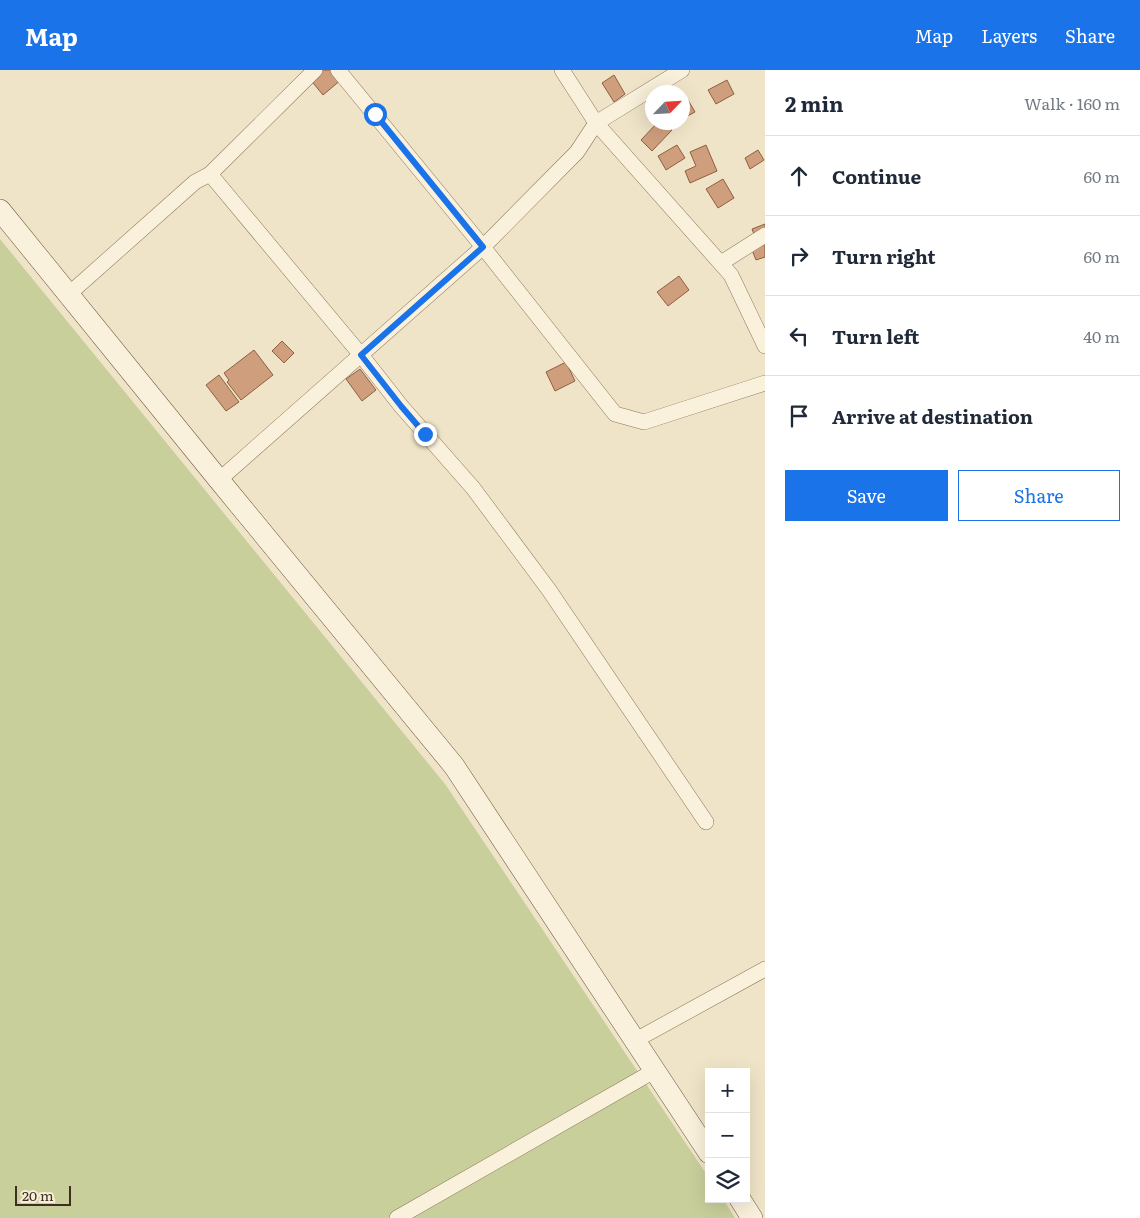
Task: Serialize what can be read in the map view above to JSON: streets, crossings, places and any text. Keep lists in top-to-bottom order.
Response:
{
  "scale_bar": "20 m",
  "north": "top right",
  "page": {
    "header": "Map",
    "nav": ["Map", "Layers", "Share"],
    "heading": ["2 min", "Walk · 160 m"],
    "list": [
      ["Continue", "60 m"],
      ["Turn right", "60 m"],
      ["Turn left", "40 m"],
      "Arrive at destination"
    ],
    "buttons": ["Save", "Share"],
    "map_buttons": ["+", "−"],
    "scale": "20 m"
  }
}
